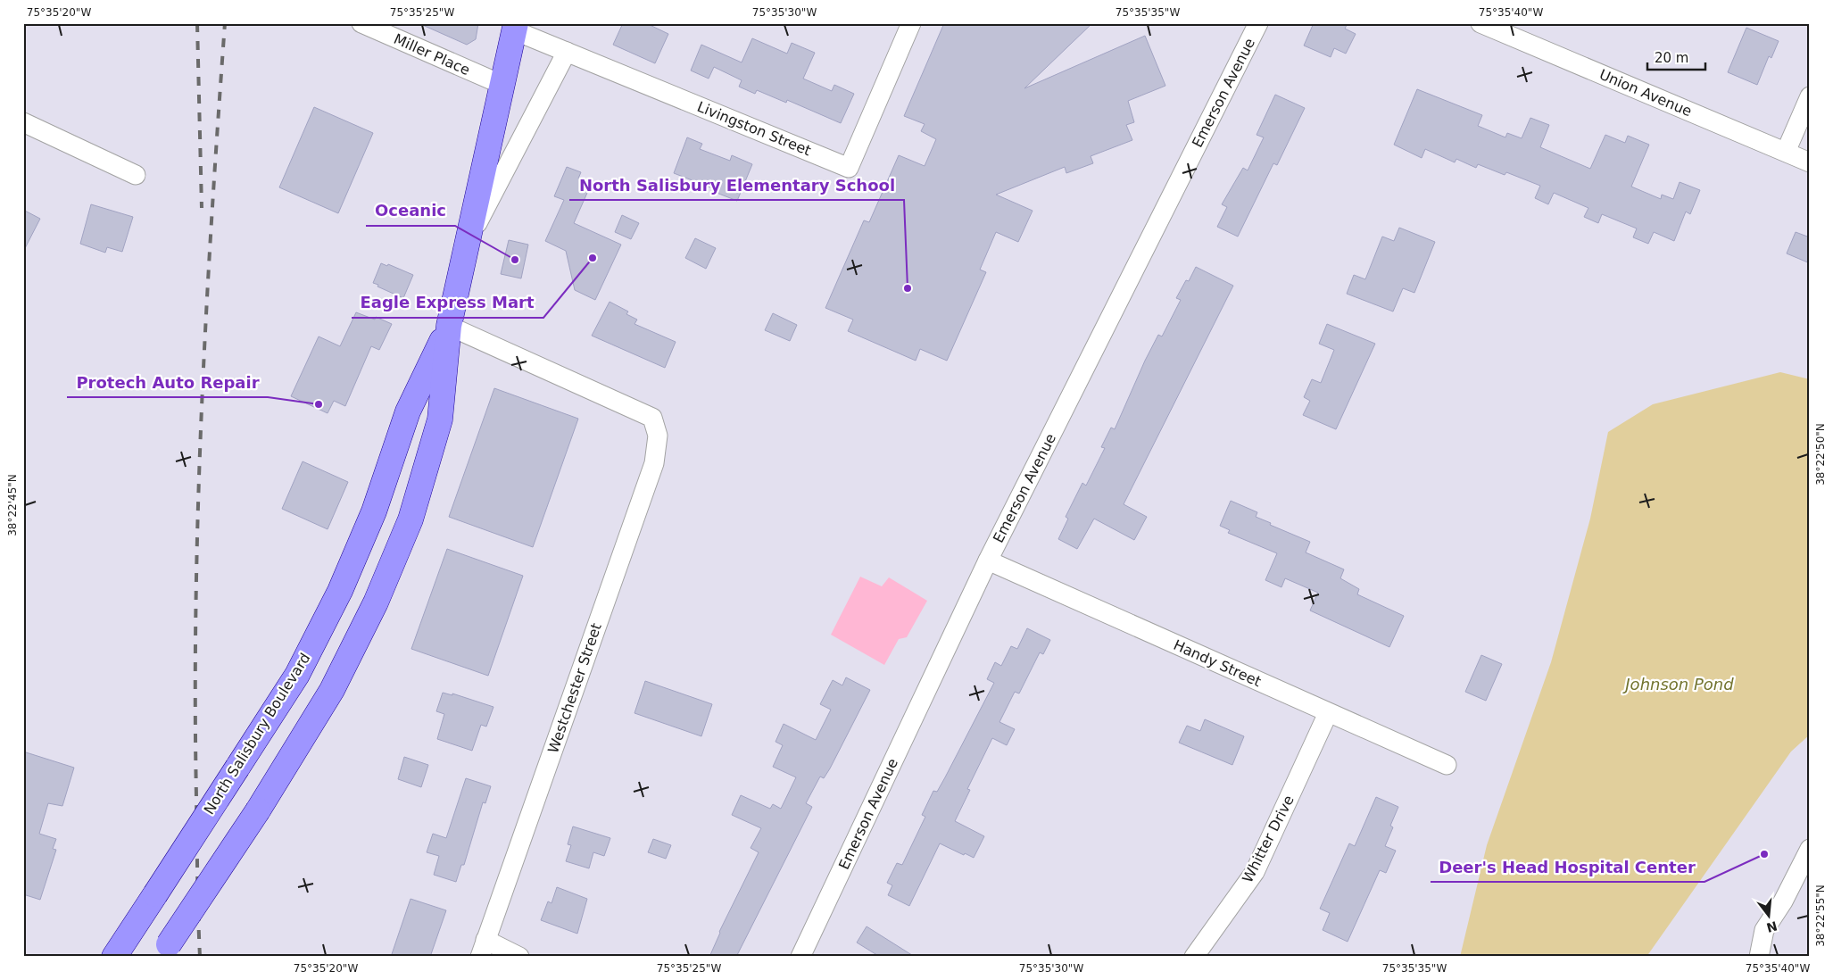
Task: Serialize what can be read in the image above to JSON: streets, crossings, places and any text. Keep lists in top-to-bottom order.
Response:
{
  "streets": {
    "main road": ["North Salisbury Boulevard"],
    "street": [
      "Miller Place",
      "Emerson Avenue",
      "Union Avenue",
      "Livingston Street",
      "Handy Street",
      "Westchester Street",
      "Whitter Drive"
    ]
  },
  "crossings": [
    ["Miller Place", "North Salisbury Boulevard"],
    ["Emerson Avenue", "Handy Street"],
    ["Livingston Street", "North Salisbury Boulevard"],
    ["Handy Street", "Whitter Drive"],
    ["Westchester Street", "North Salisbury Boulevard"]
  ],
  "water": ["Johnson Pond"],
  "places": [
    "Eagle Express Mart",
    "Oceanic",
    "North Salisbury Elementary School",
    "Protech Auto Repair",
    "Deer's Head Hospital Center"
  ],
  "scale_bar": "20 m",
  "north": "bottom",
  "coordinates": [
    "75°35'20\"W",
    "75°35'25\"W",
    "75°35'30\"W",
    "75°35'35\"W",
    "75°35'40\"W",
    "38°22'50\"N",
    "38°22'45\"N",
    "38°22'55\"N"
  ]
}
